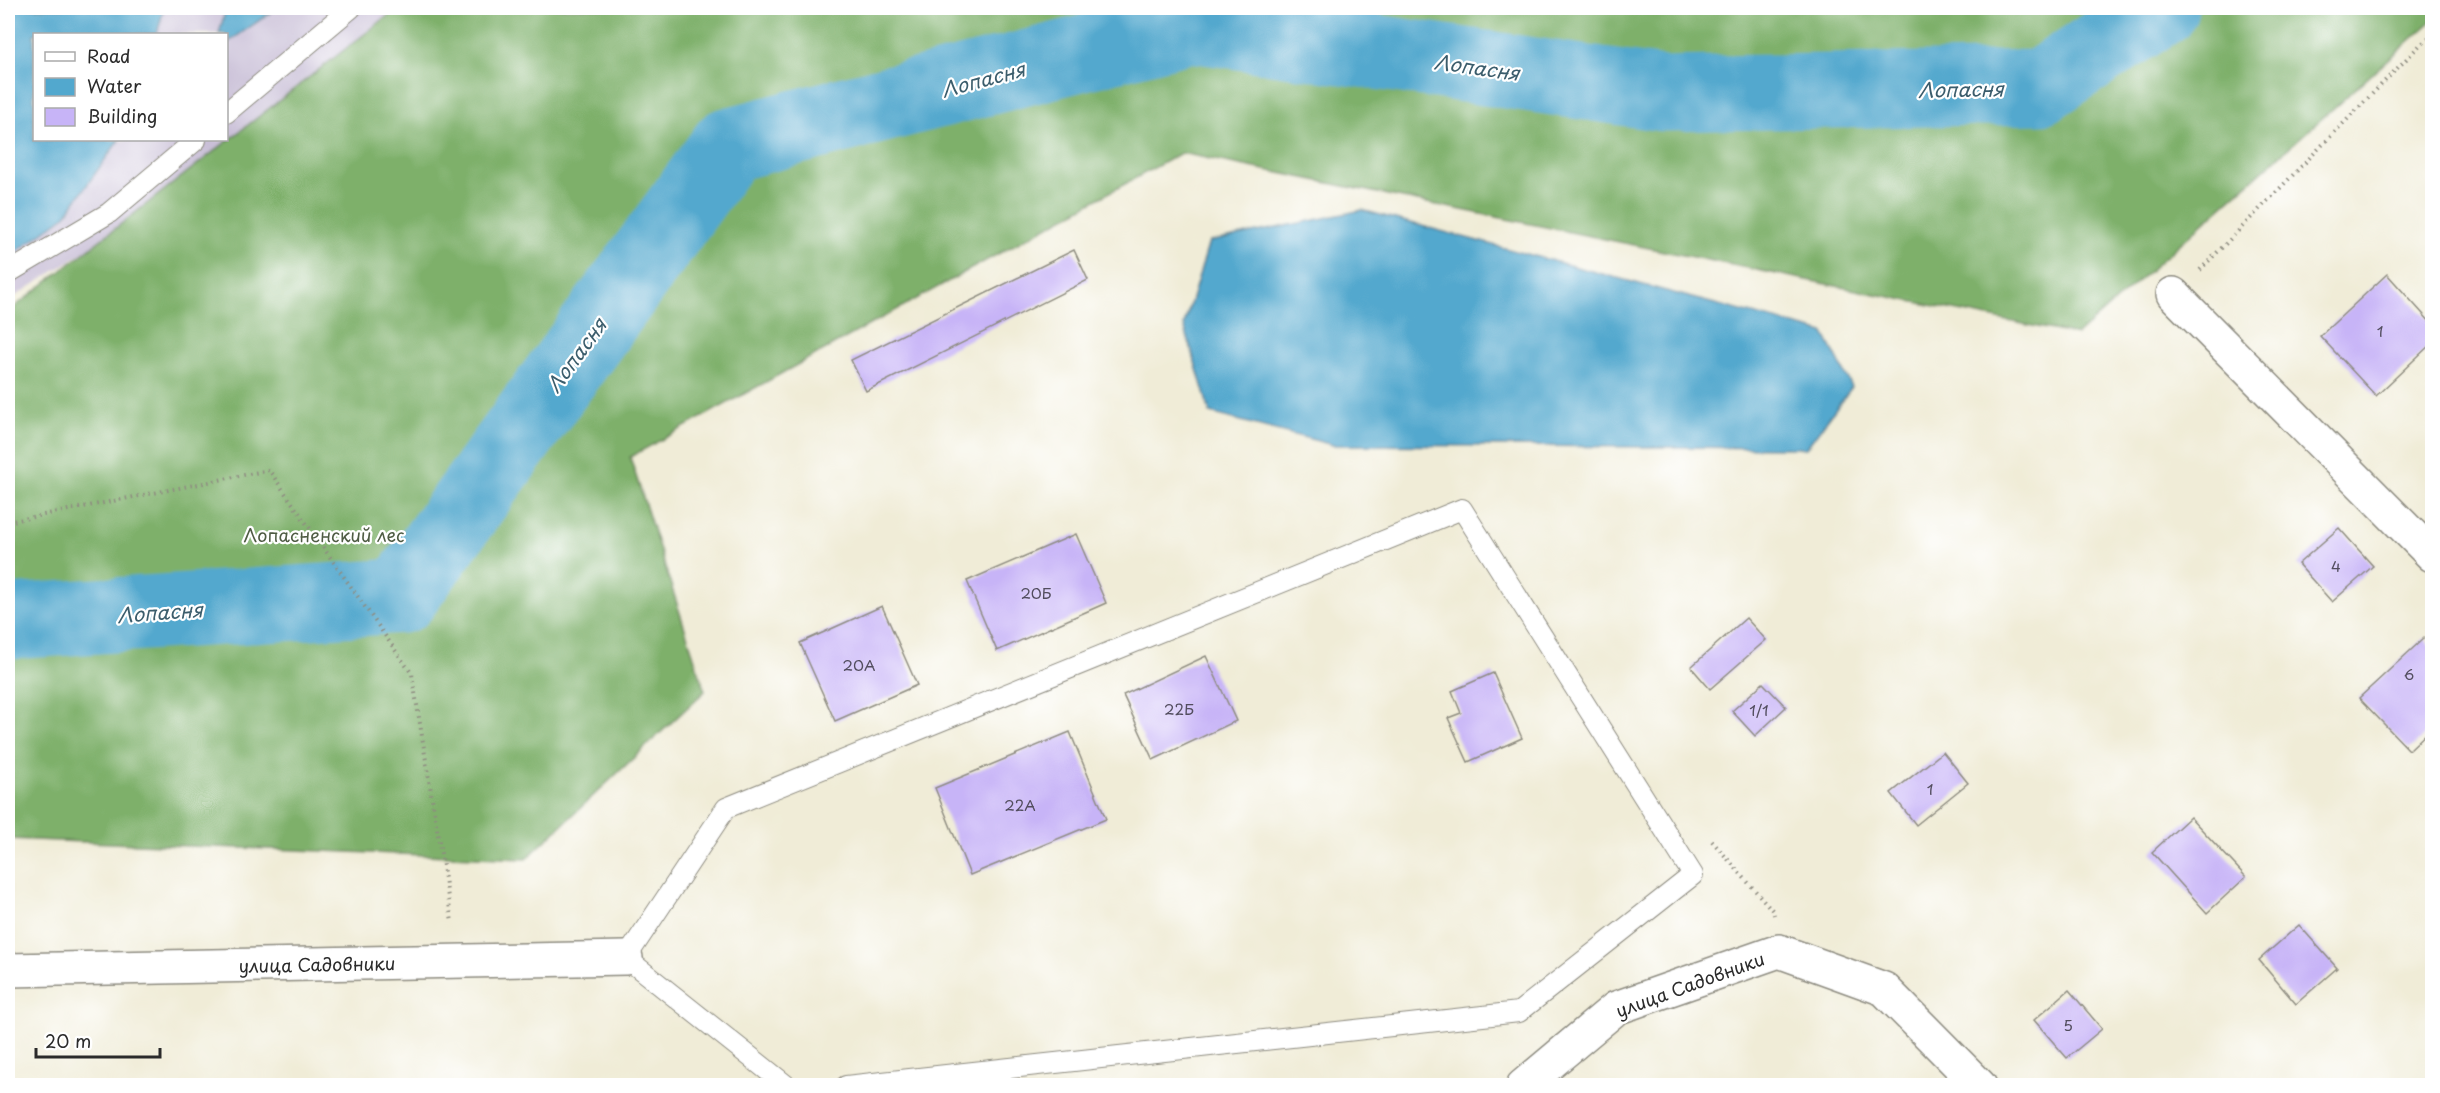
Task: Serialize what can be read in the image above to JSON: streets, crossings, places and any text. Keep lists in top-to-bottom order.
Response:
{
  "streets": {
    "street": ["улица Садовники"]
  },
  "water": ["Лопасня"],
  "parks": ["Лопасненский лес"],
  "house_numbers": [
    "1",
    "4",
    "20Б",
    "20А",
    "6",
    "22Б",
    "1/1",
    "1",
    "22А",
    "5"
  ],
  "legend": ["Road", "Water", "Building"],
  "scale_bar": "20 m"
}
